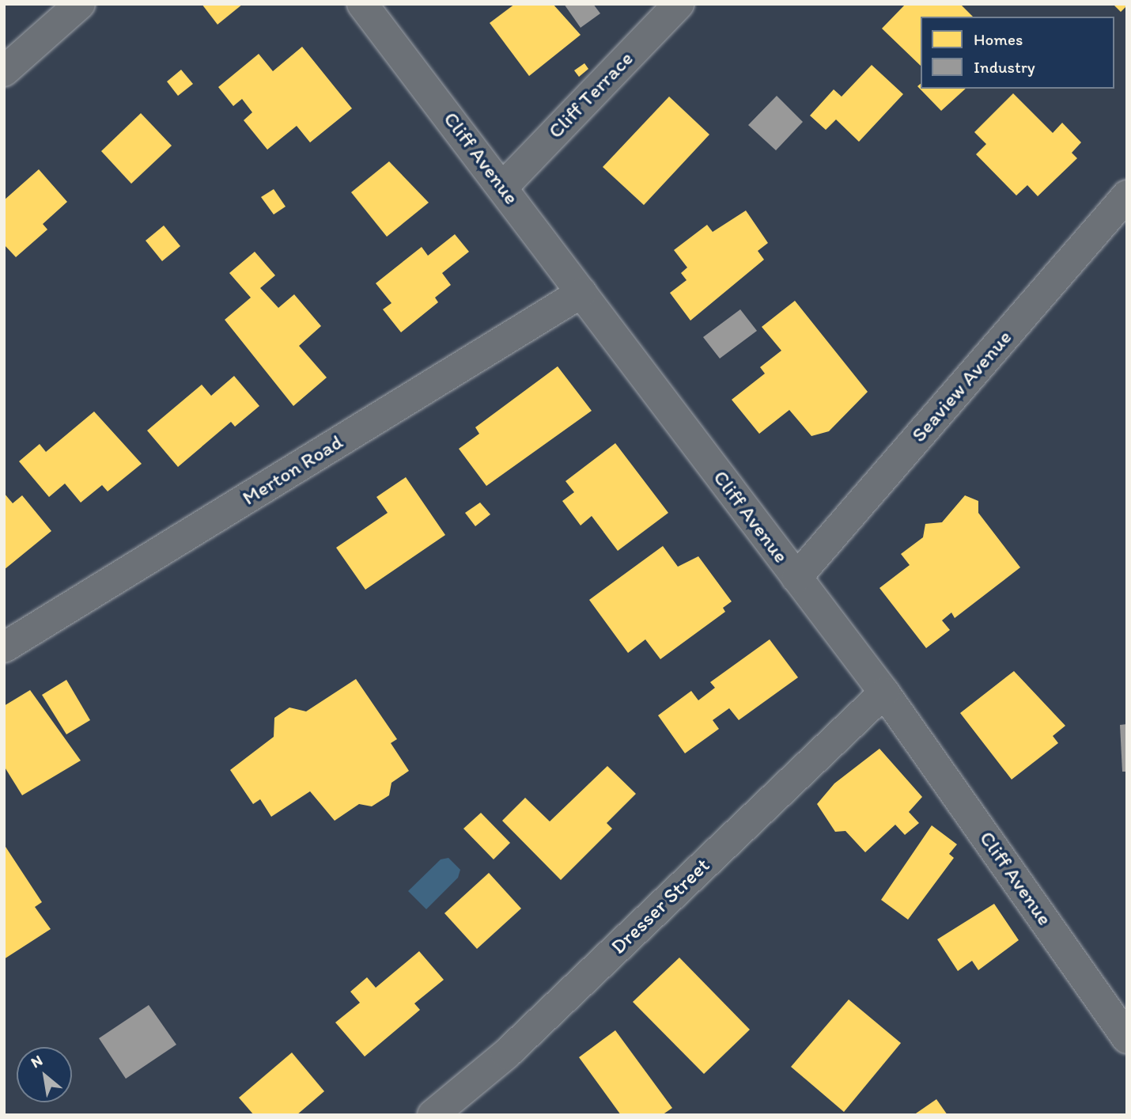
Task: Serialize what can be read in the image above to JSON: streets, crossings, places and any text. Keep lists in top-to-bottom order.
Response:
{
  "streets": {
    "street": [
      "Cliff Terrace",
      "Cliff Avenue",
      "Seaview Avenue",
      "Merton Road",
      "Dresser Street"
    ]
  },
  "crossings": [
    ["Cliff Terrace", "Cliff Avenue"],
    ["Cliff Avenue", "Seaview Avenue"],
    ["Cliff Avenue", "Merton Road"],
    ["Cliff Avenue", "Dresser Street"]
  ],
  "legend": ["Homes", "Industry"],
  "north": "top left"
}
